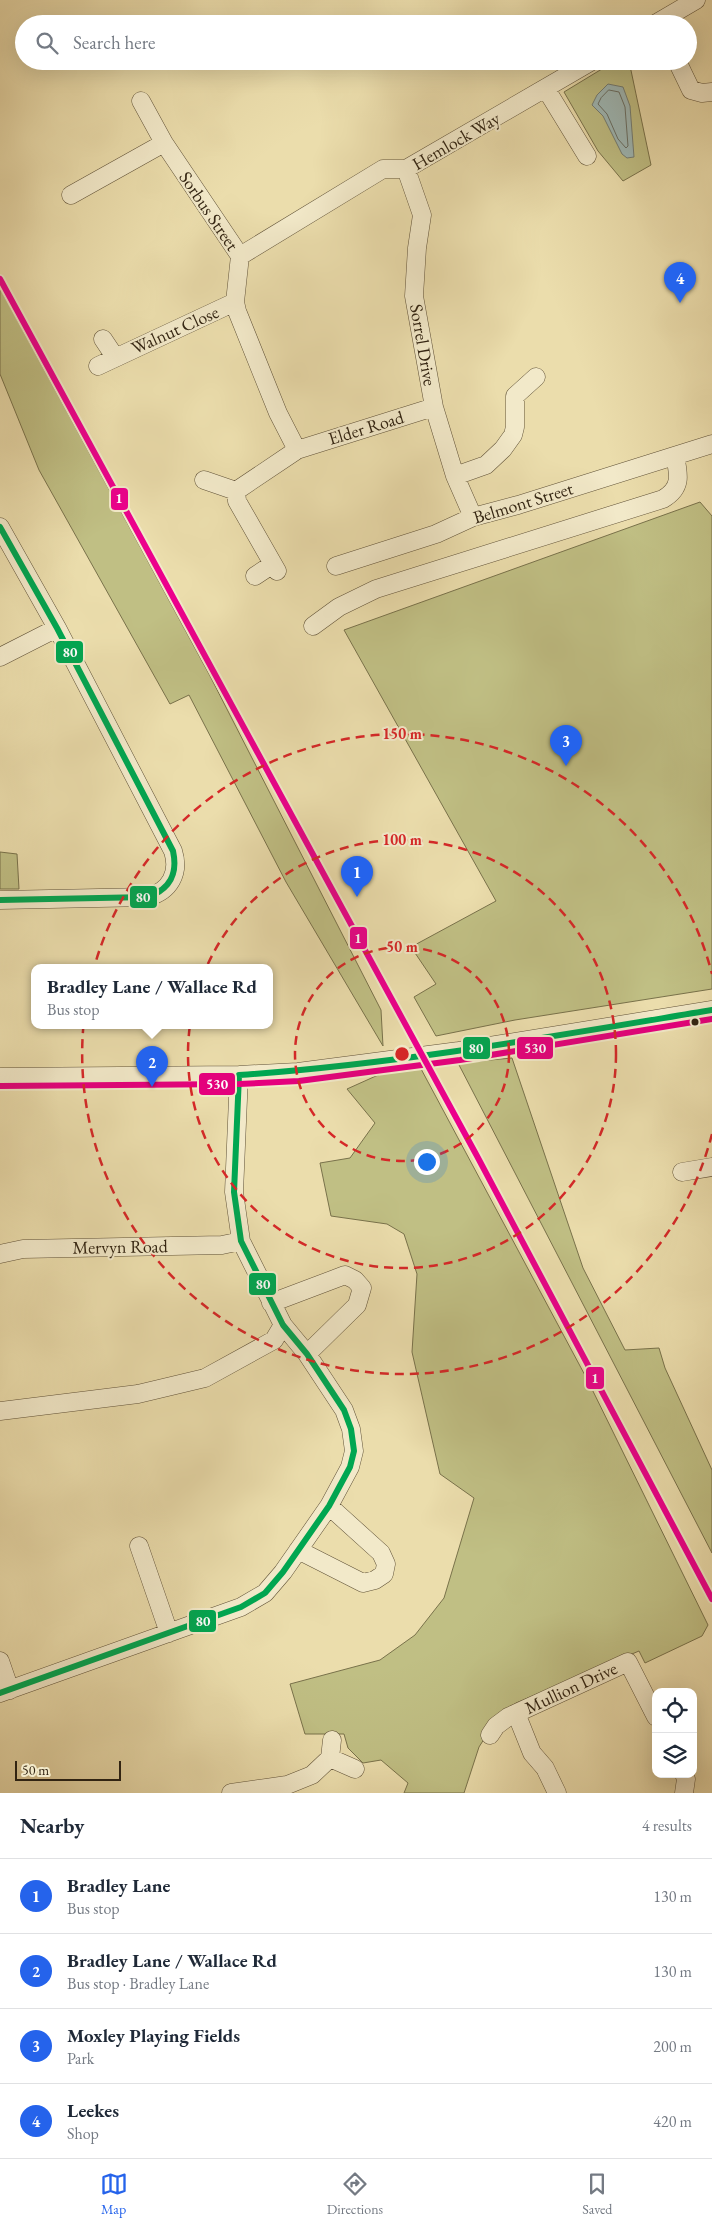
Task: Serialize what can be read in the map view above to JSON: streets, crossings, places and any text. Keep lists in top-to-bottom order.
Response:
{
  "streets": {
    "street": [
      "Hemlock Way",
      "Sorbus Street",
      "Walnut Close",
      "Sorrel Drive",
      "Elder Road",
      "Belmont Street",
      "Mervyn Road",
      "Mullion Drive"
    ]
  },
  "crossings": [
    ["Hemlock Way", "Sorbus Street"],
    ["Hemlock Way", "Sorrel Drive"],
    ["Sorbus Street", "Walnut Close"],
    ["Sorbus Street", "Elder Road"],
    ["Sorrel Drive", "Elder Road"],
    ["Sorrel Drive", "Belmont Street"]
  ],
  "lines": ["transit line 1", "transit line 80", "transit line 530"],
  "scale_bar": "50 m",
  "page": {
    "search": "Search here",
    "pins": [
      "4",
      "3",
      "1",
      "2"
    ],
    "popup": ["Bradley Lane / Wallace Rd", "Bus stop"],
    "scale": "50 m",
    "heading": ["Nearby", "4 results"],
    "list": [
      {
        "mark": "1",
        "name": "Bradley Lane",
        "note": "Bus stop",
        "value": "130 m"
      },
      {
        "mark": "2",
        "name": "Bradley Lane / Wallace Rd",
        "note": "Bus stop · Bradley Lane",
        "value": "130 m"
      },
      {
        "mark": "3",
        "name": "Moxley Playing Fields",
        "note": "Park",
        "value": "200 m"
      },
      {
        "mark": "4",
        "name": "Leekes",
        "note": "Shop",
        "value": "420 m"
      }
    ],
    "nav": ["Map", "Directions", "Saved"]
  },
  "rings": ["150 m", "100 m", "50 m"]
}
